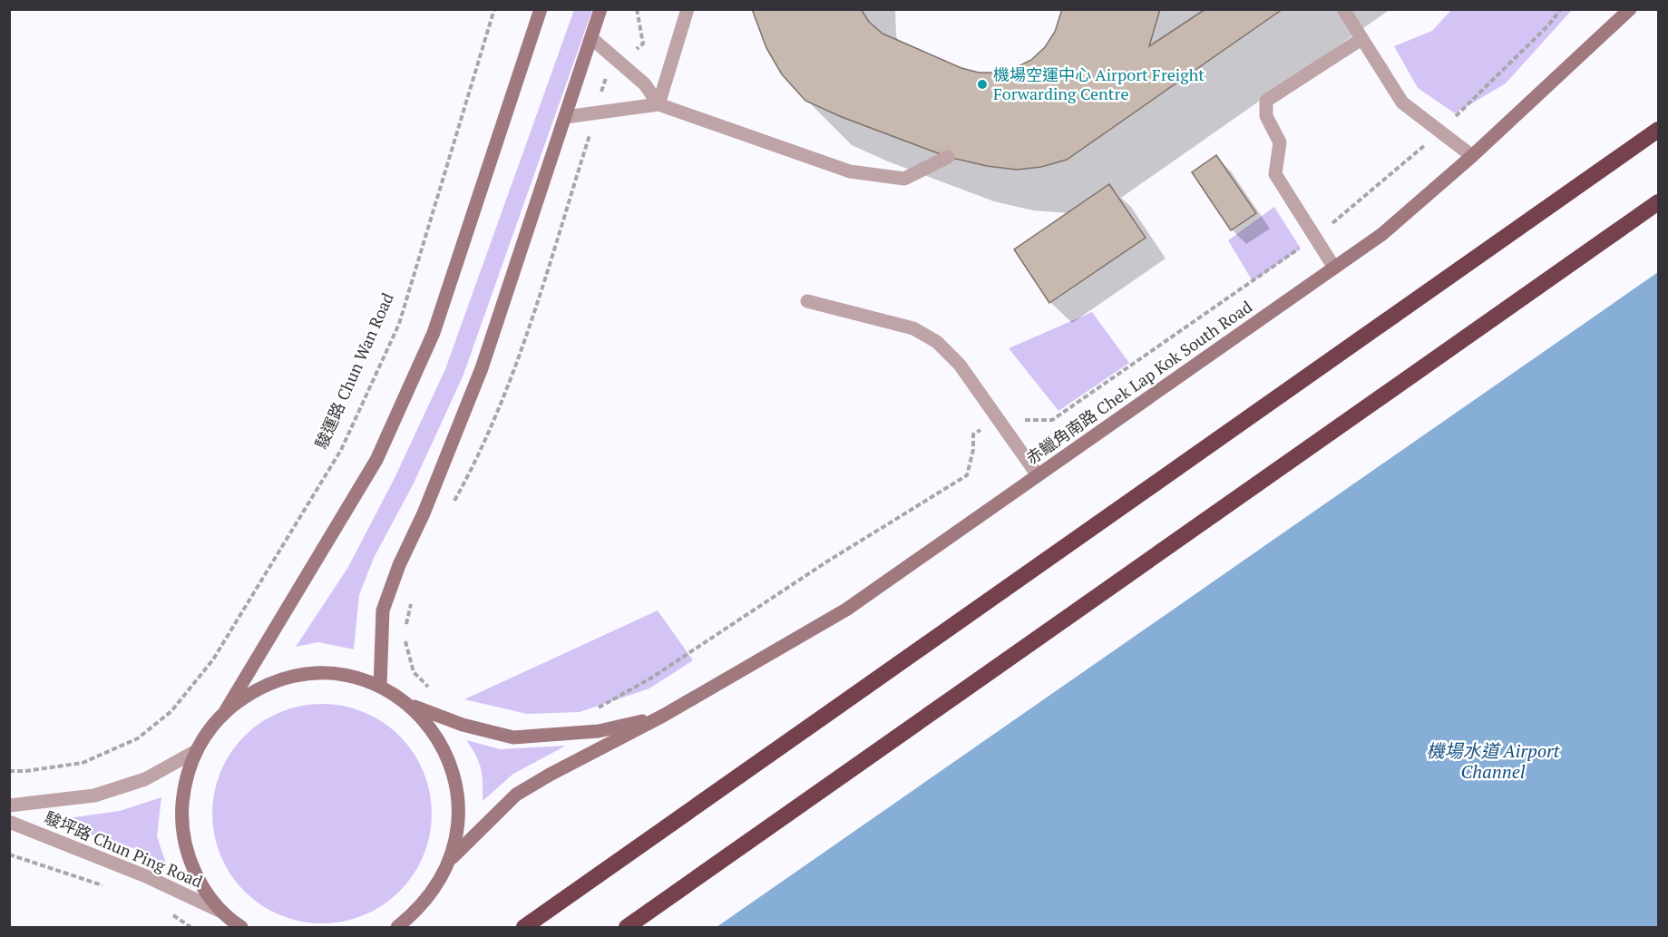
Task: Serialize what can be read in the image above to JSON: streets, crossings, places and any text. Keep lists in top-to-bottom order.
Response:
{
  "streets": {
    "street": ["赤鱲角南路 Chek Lap Kok South Road", "駿坪路 Chun Ping Road"],
    "path": ["駿運路 Chun Wan Road"]
  },
  "water": ["機場水道 Airport Channel"],
  "places": ["機場空運中心 Airport Freight Forwarding Centre"]
}
